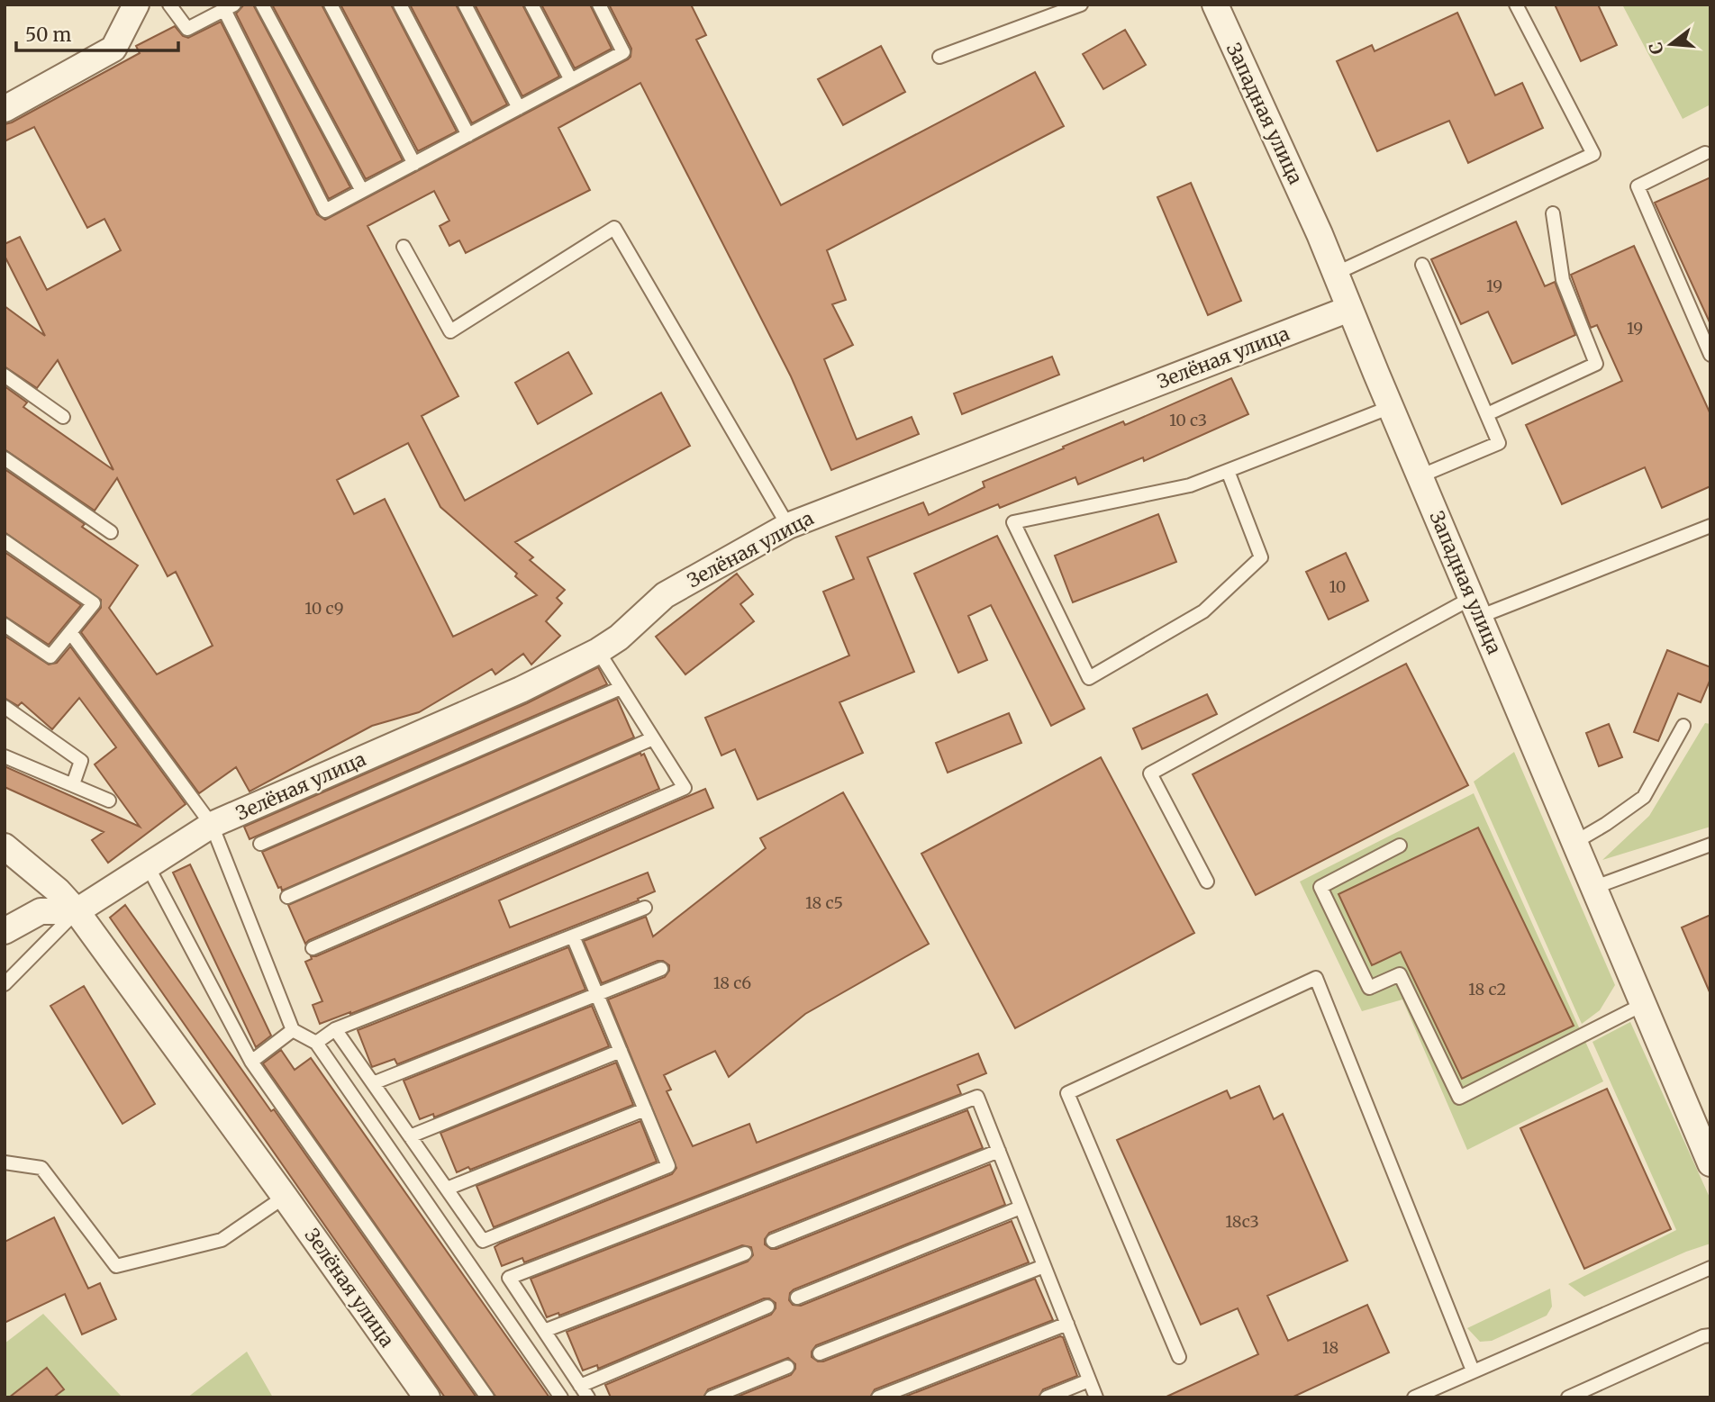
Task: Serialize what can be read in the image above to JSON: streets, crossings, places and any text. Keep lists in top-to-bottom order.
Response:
{
  "streets": {
    "street": ["Западная улица", "Зелёная улица"]
  },
  "crossings": [
    ["Западная улица", "Зелёная улица"]
  ],
  "house_numbers": [
    "19",
    "19",
    "10 с3",
    "10",
    "10 с9",
    "18 с5",
    "18 с6",
    "18 с2",
    "18с3",
    "18"
  ],
  "scale_bar": "50 m",
  "north": "left"
}
